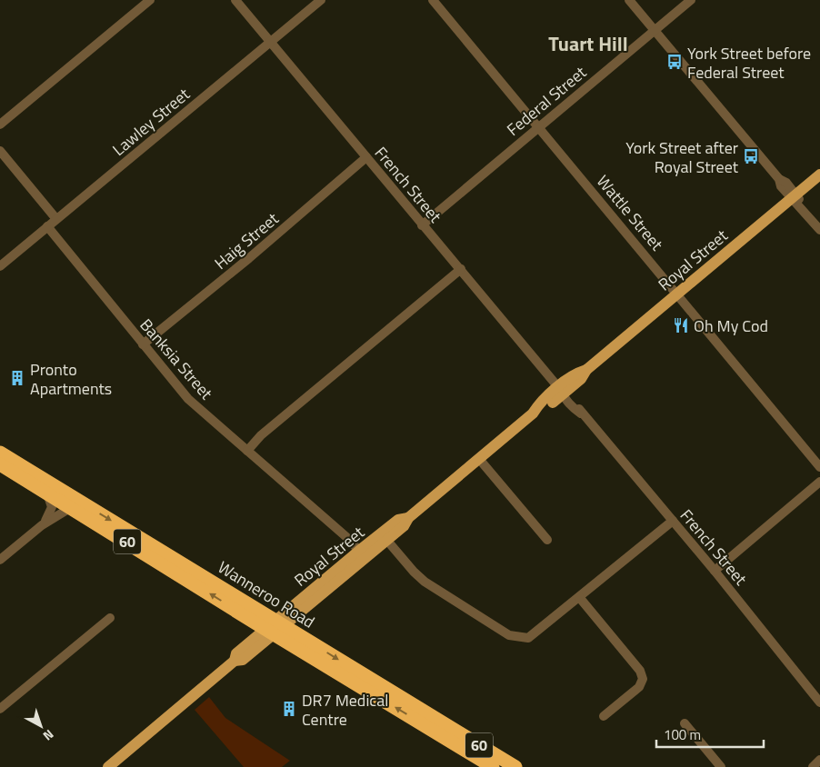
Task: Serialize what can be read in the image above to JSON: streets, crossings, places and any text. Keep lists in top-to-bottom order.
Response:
{
  "streets": {
    "highway": ["60", "Wanneroo Road"],
    "main road": ["Royal Street"],
    "street": [
      "Federal Street",
      "Lawley Street",
      "French Street",
      "Wattle Street",
      "Haig Street",
      "Banksia Street"
    ]
  },
  "crossings": [
    ["Federal Street", "French Street"],
    ["Federal Street", "Wattle Street"],
    ["Lawley Street", "French Street"],
    ["Lawley Street", "Banksia Street"],
    ["French Street", "Haig Street"],
    ["French Street", "Royal Street"],
    ["Wattle Street", "Royal Street"],
    ["Haig Street", "Banksia Street"],
    ["Royal Street", "Banksia Street"],
    ["Royal Street", "Wanneroo Road"]
  ],
  "districts": ["Tuart Hill"],
  "places": {
    "bus stop": ["York Street before Federal Street", "York Street after Royal Street"],
    "restaurant": ["Oh My Cod"],
    "building": ["Pronto Apartments", "DR7 Medical Centre"]
  },
  "scale_bar": "100 m",
  "north": "bottom right"
}
